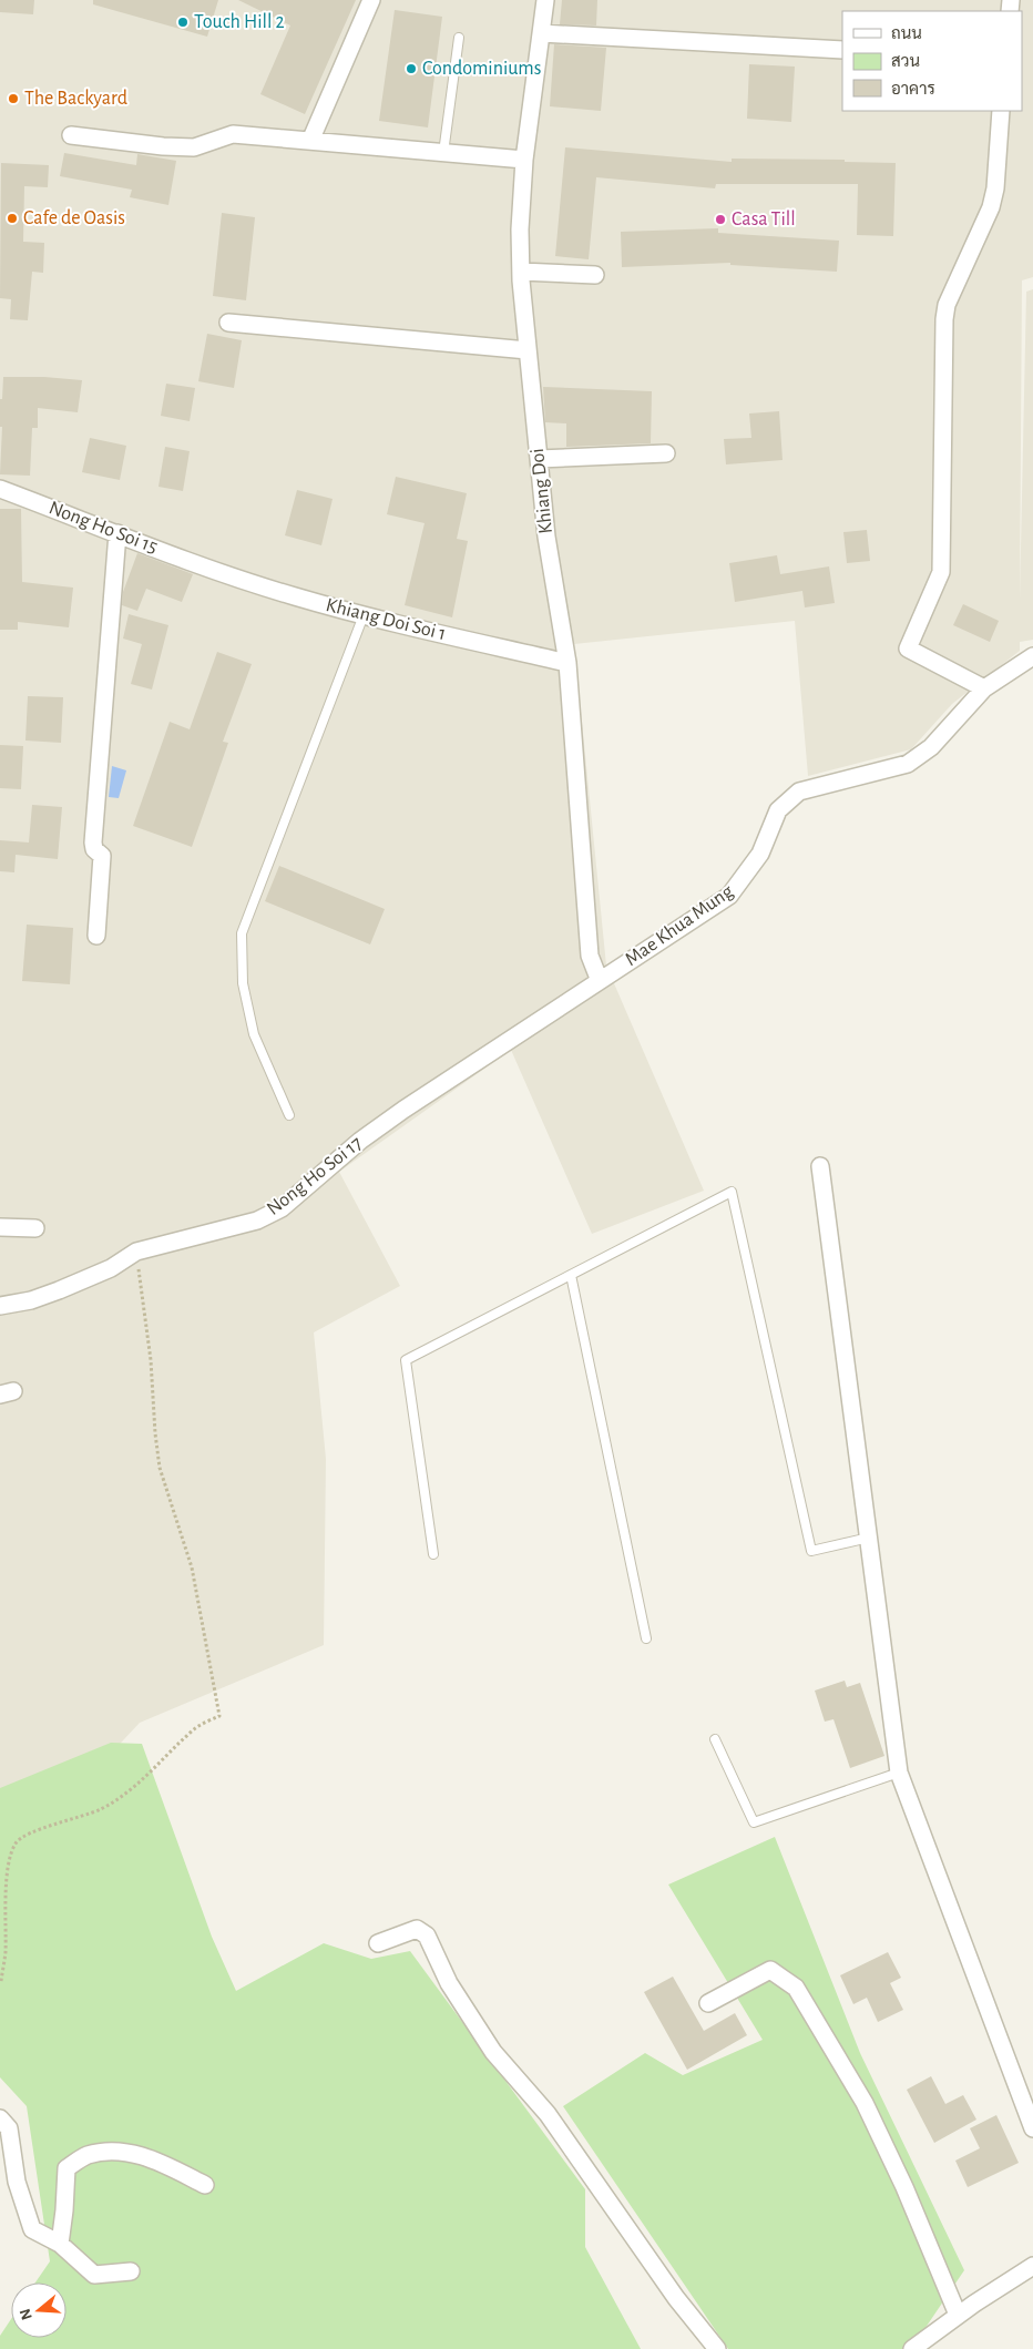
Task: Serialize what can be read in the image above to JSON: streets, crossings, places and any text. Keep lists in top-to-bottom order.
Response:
{
  "streets": {
    "street": [
      "Khiang Doi",
      "Nong Ho Soi 15",
      "Khiang Doi Soi 1",
      "Mae Khua Mung",
      "Nong Ho Soi 17"
    ]
  },
  "crossings": [
    ["Khiang Doi", "Khiang Doi Soi 1"],
    ["Khiang Doi", "Mae Khua Mung"],
    ["Khiang Doi", "Nong Ho Soi 17"],
    ["Nong Ho Soi 15", "Khiang Doi Soi 1"],
    ["Mae Khua Mung", "Nong Ho Soi 17"]
  ],
  "places": [
    "Touch Hill 2",
    "Condominiums",
    "The Backyard",
    "Cafe de Oasis",
    "Casa Till"
  ],
  "legend": ["ถนน", "สวน", "อาคาร"],
  "north": "left"
}
